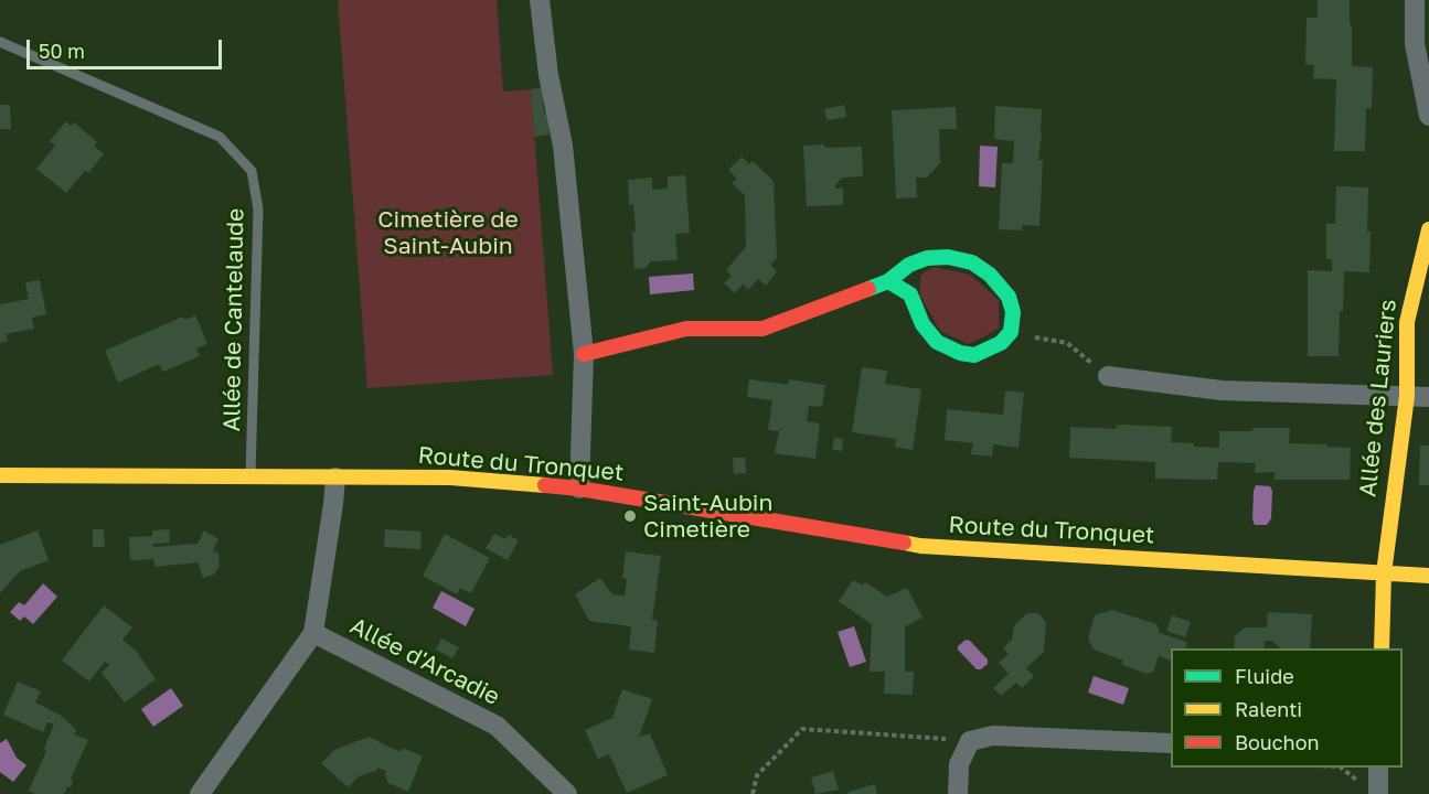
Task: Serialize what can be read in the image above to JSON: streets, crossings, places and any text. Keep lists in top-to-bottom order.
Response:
{
  "streets": {
    "street": ["Allée des Lauriers", "Route du Tronquet", "Allée d'Arcadie"],
    "lane": ["Allée de Cantelaude"]
  },
  "crossings": [
    ["Allée de Cantelaude", "Route du Tronquet"],
    ["Allée des Lauriers", "Route du Tronquet"]
  ],
  "parks": ["Cimetière de Saint-Aubin"],
  "places": ["Saint-Aubin Cimetière"],
  "legend": ["Fluide", "Ralenti", "Bouchon"],
  "scale_bar": "50 m"
}
